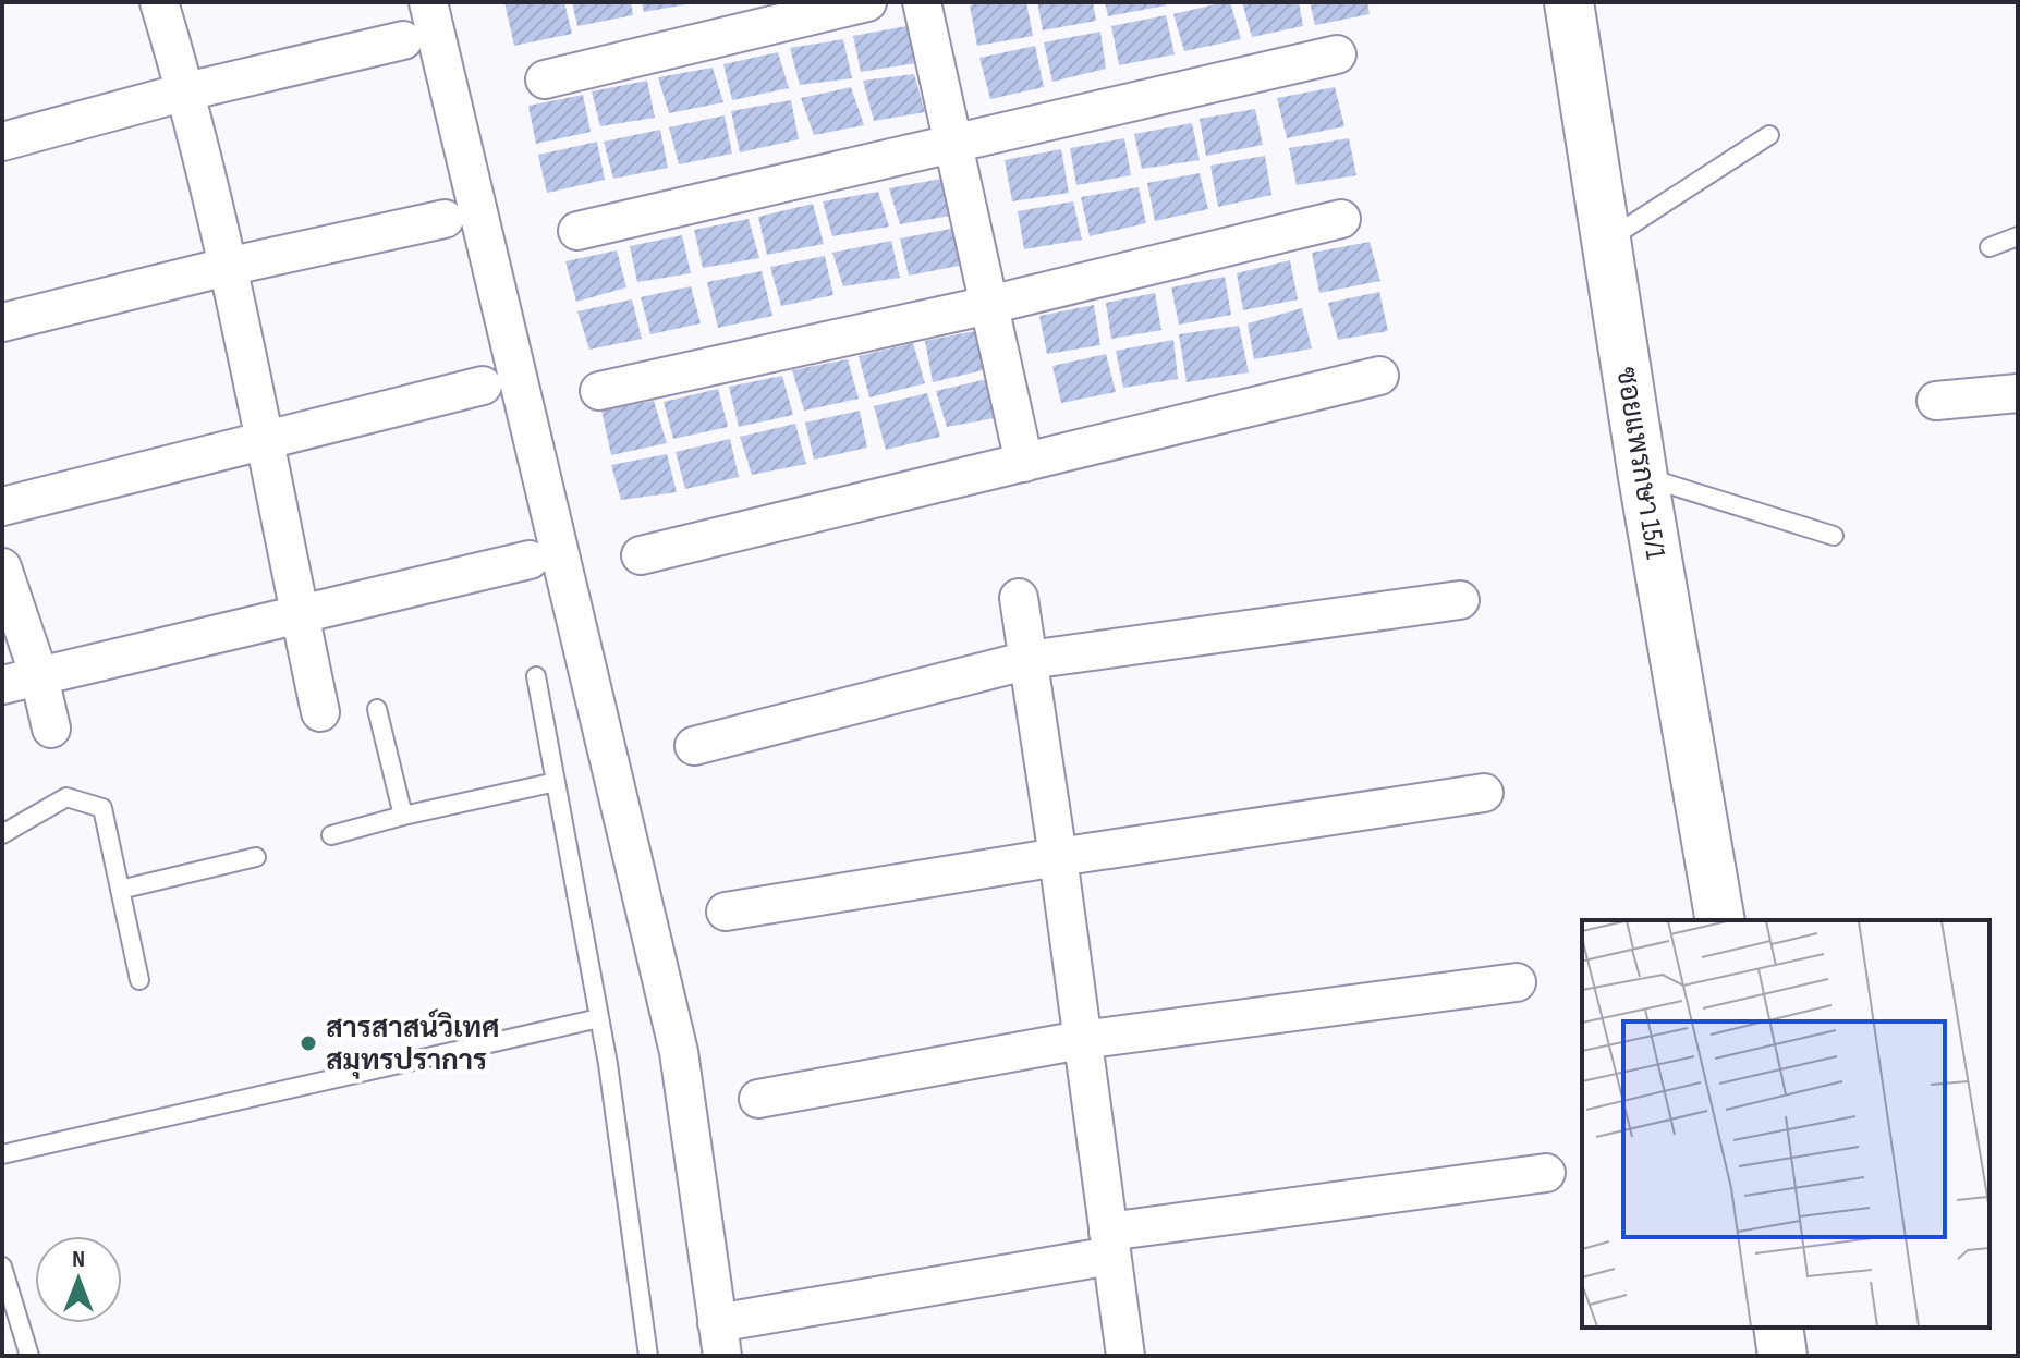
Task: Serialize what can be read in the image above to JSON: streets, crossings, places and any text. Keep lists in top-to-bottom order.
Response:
{
  "streets": {
    "street": ["ซอยแพรกษา 15/1"]
  },
  "places": ["สารสาสน์วิเทศ สมุทรปราการ"],
  "north": "top"
}
